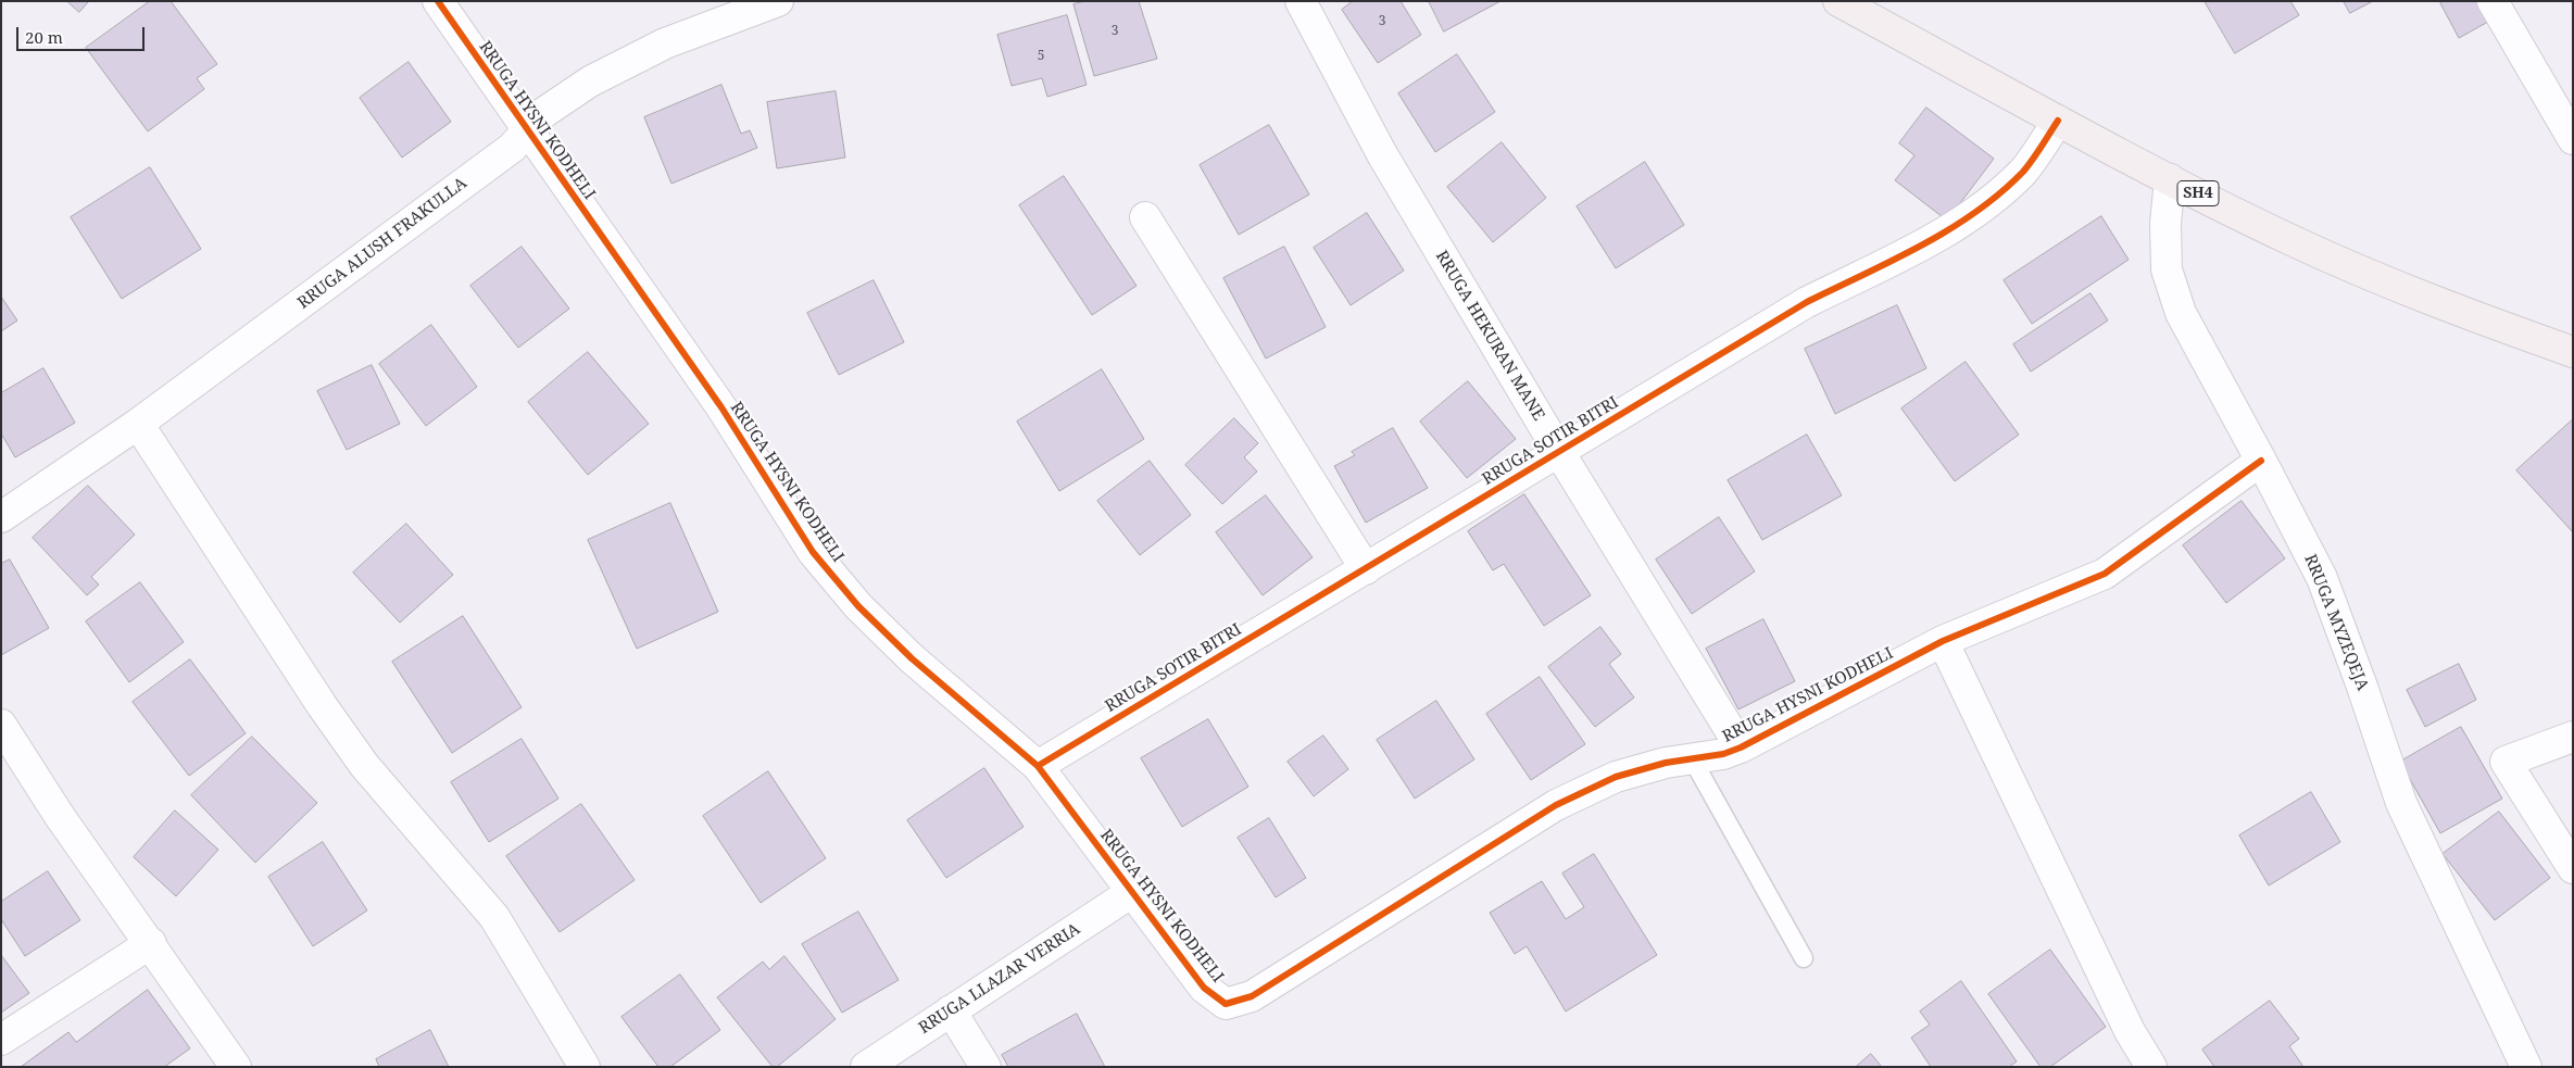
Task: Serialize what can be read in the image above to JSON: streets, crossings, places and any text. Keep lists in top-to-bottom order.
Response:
{
  "streets": {
    "main road": ["SH4"],
    "street": [
      "RRUGA HYSNI KODHELI",
      "RRUGA ALUSH FRAKULLA",
      "RRUGA HEKURAN MANE",
      "RRUGA SOTIR BITRI",
      "RRUGA MYZEQEJA",
      "RRUGA LLAZAR VERRIA"
    ]
  },
  "crossings": [
    ["RRUGA HYSNI KODHELI", "RRUGA ALUSH FRAKULLA"],
    ["RRUGA HYSNI KODHELI", "RRUGA HEKURAN MANE"],
    ["RRUGA HYSNI KODHELI", "RRUGA SOTIR BITRI"],
    ["RRUGA HYSNI KODHELI", "RRUGA MYZEQEJA"],
    ["RRUGA HYSNI KODHELI", "RRUGA LLAZAR VERRIA"],
    ["SH4", "RRUGA SOTIR BITRI"],
    ["SH4", "RRUGA MYZEQEJA"],
    ["RRUGA HEKURAN MANE", "RRUGA SOTIR BITRI"]
  ],
  "house_numbers": ["3", "3", "5"],
  "scale_bar": "20 m"
}
